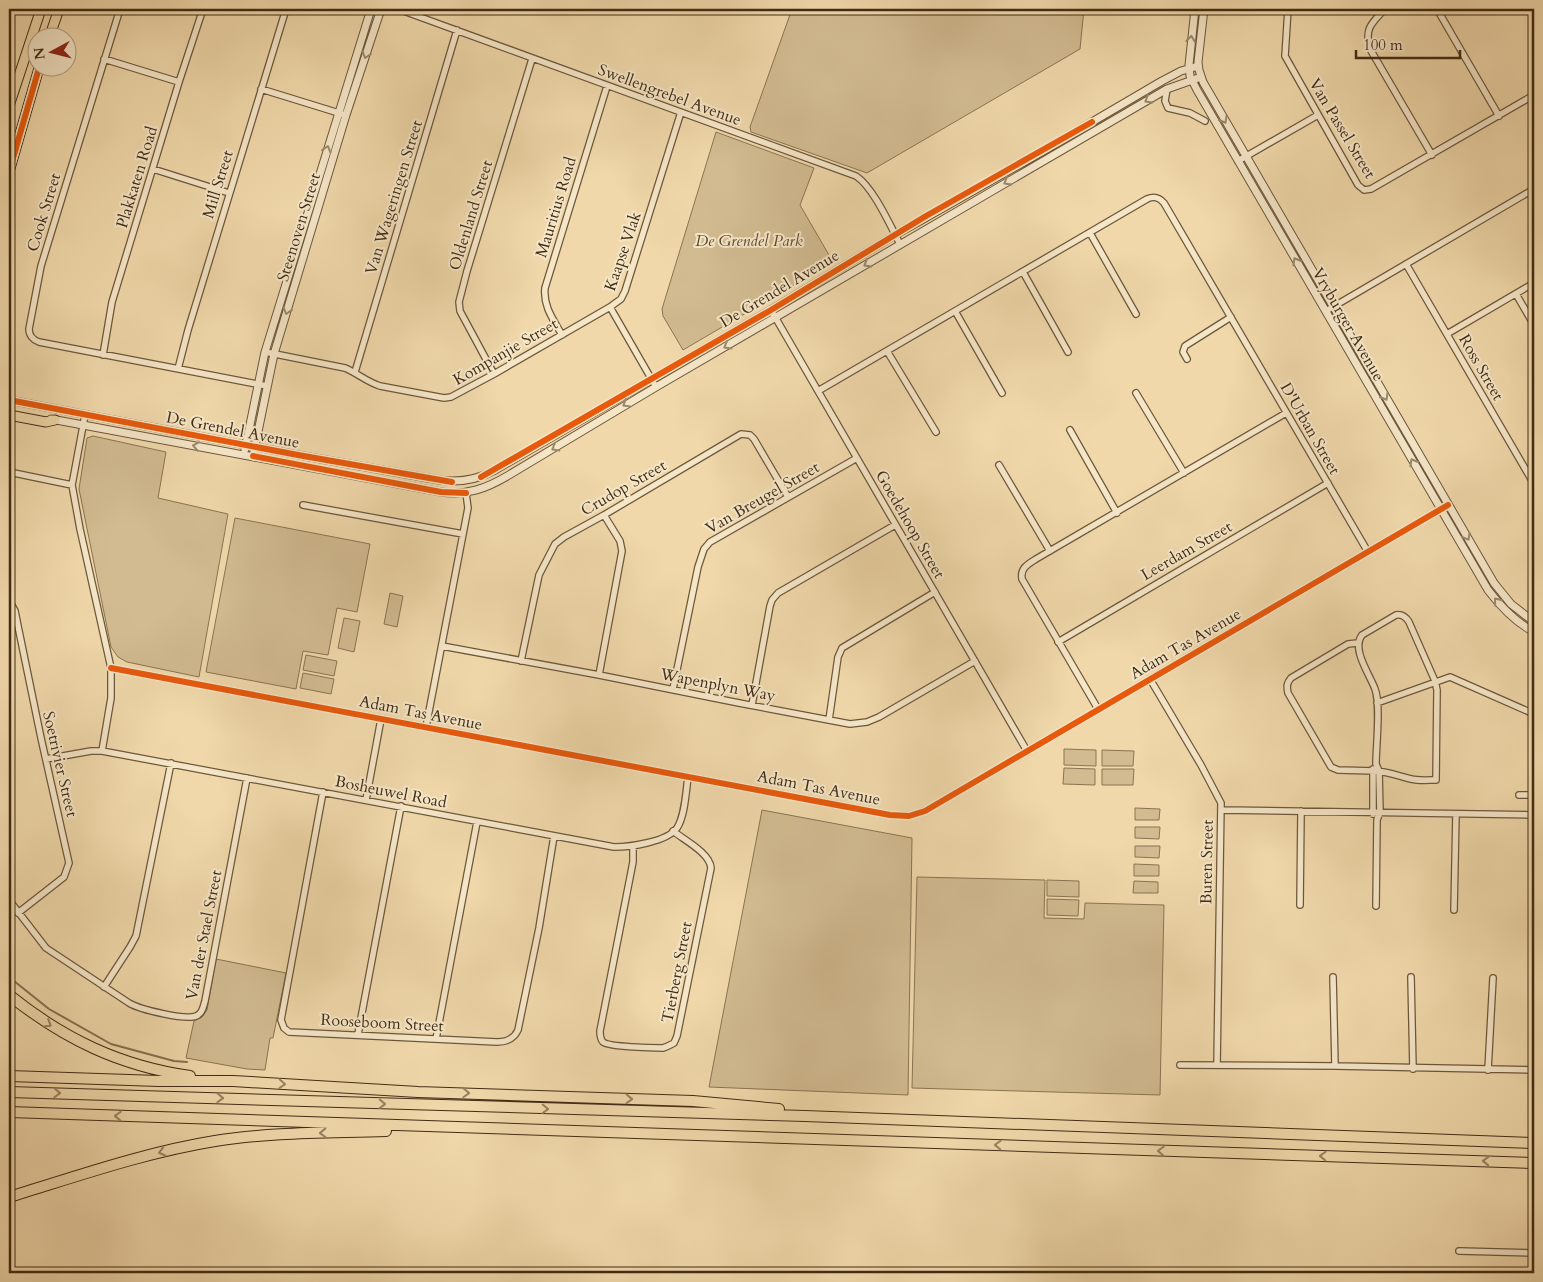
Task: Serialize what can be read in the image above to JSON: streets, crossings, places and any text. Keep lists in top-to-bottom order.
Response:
{
  "streets": {
    "street": [
      "Swellengrebel Avenue",
      "Van Passel Street",
      "Plakkaten Road",
      "Mill Street",
      "Van Wageringen Street",
      "Mauritius Road",
      "Cook Street",
      "Oldenland Street",
      "Steenoven Street",
      "Kaapse Vlak",
      "De Grendel Avenue",
      "Vryburger Avenue",
      "Kompanjie Street",
      "Ross Street",
      "D'Urban Street",
      "Crudop Street",
      "Van Breugel Street",
      "Goedehoop Street",
      "Leerdam Street",
      "Adam Tas Avenue",
      "Wapenplyn Way",
      "Soetrivier Street",
      "Bosheuwel Road",
      "Buren Street",
      "Van der Stael Street",
      "Tierberg Street",
      "Rooseboom Street"
    ]
  },
  "crossings": [
    ["Swellengrebel Avenue", "Van Wageringen Street"],
    ["Swellengrebel Avenue", "Mauritius Road"],
    ["Swellengrebel Avenue", "Oldenland Street"],
    ["Swellengrebel Avenue", "Kaapse Vlak"],
    ["Swellengrebel Avenue", "De Grendel Avenue"],
    ["Plakkaten Road", "Cook Street"],
    ["Mill Street", "Cook Street"],
    ["Van Wageringen Street", "Kompanjie Street"],
    ["Mauritius Road", "Kompanjie Street"],
    ["Cook Street", "Steenoven Street"],
    ["Oldenland Street", "Kompanjie Street"],
    ["Steenoven Street", "De Grendel Avenue"],
    ["Steenoven Street", "Kompanjie Street"],
    ["Kaapse Vlak", "De Grendel Avenue"],
    ["Kaapse Vlak", "Kompanjie Street"],
    ["De Grendel Avenue", "Vryburger Avenue"],
    ["De Grendel Avenue", "Goedehoop Street"],
    ["Vryburger Avenue", "Adam Tas Avenue"],
    ["D'Urban Street", "Goedehoop Street"],
    ["D'Urban Street", "Leerdam Street"],
    ["D'Urban Street", "Adam Tas Avenue"],
    ["Crudop Street", "Van Breugel Street"],
    ["Crudop Street", "Wapenplyn Way"],
    ["Van Breugel Street", "Goedehoop Street"],
    ["Van Breugel Street", "Wapenplyn Way"],
    ["Goedehoop Street", "Adam Tas Avenue"],
    ["Goedehoop Street", "Wapenplyn Way"],
    ["Adam Tas Avenue", "Buren Street"],
    ["Soetrivier Street", "Bosheuwel Road"],
    ["Soetrivier Street", "Van der Stael Street"],
    ["Bosheuwel Road", "Van der Stael Street"],
    ["Bosheuwel Road", "Tierberg Street"],
    ["Bosheuwel Road", "Rooseboom Street"]
  ],
  "parks": ["De Grendel Park"],
  "scale_bar": "100 m",
  "north": "left"
}
